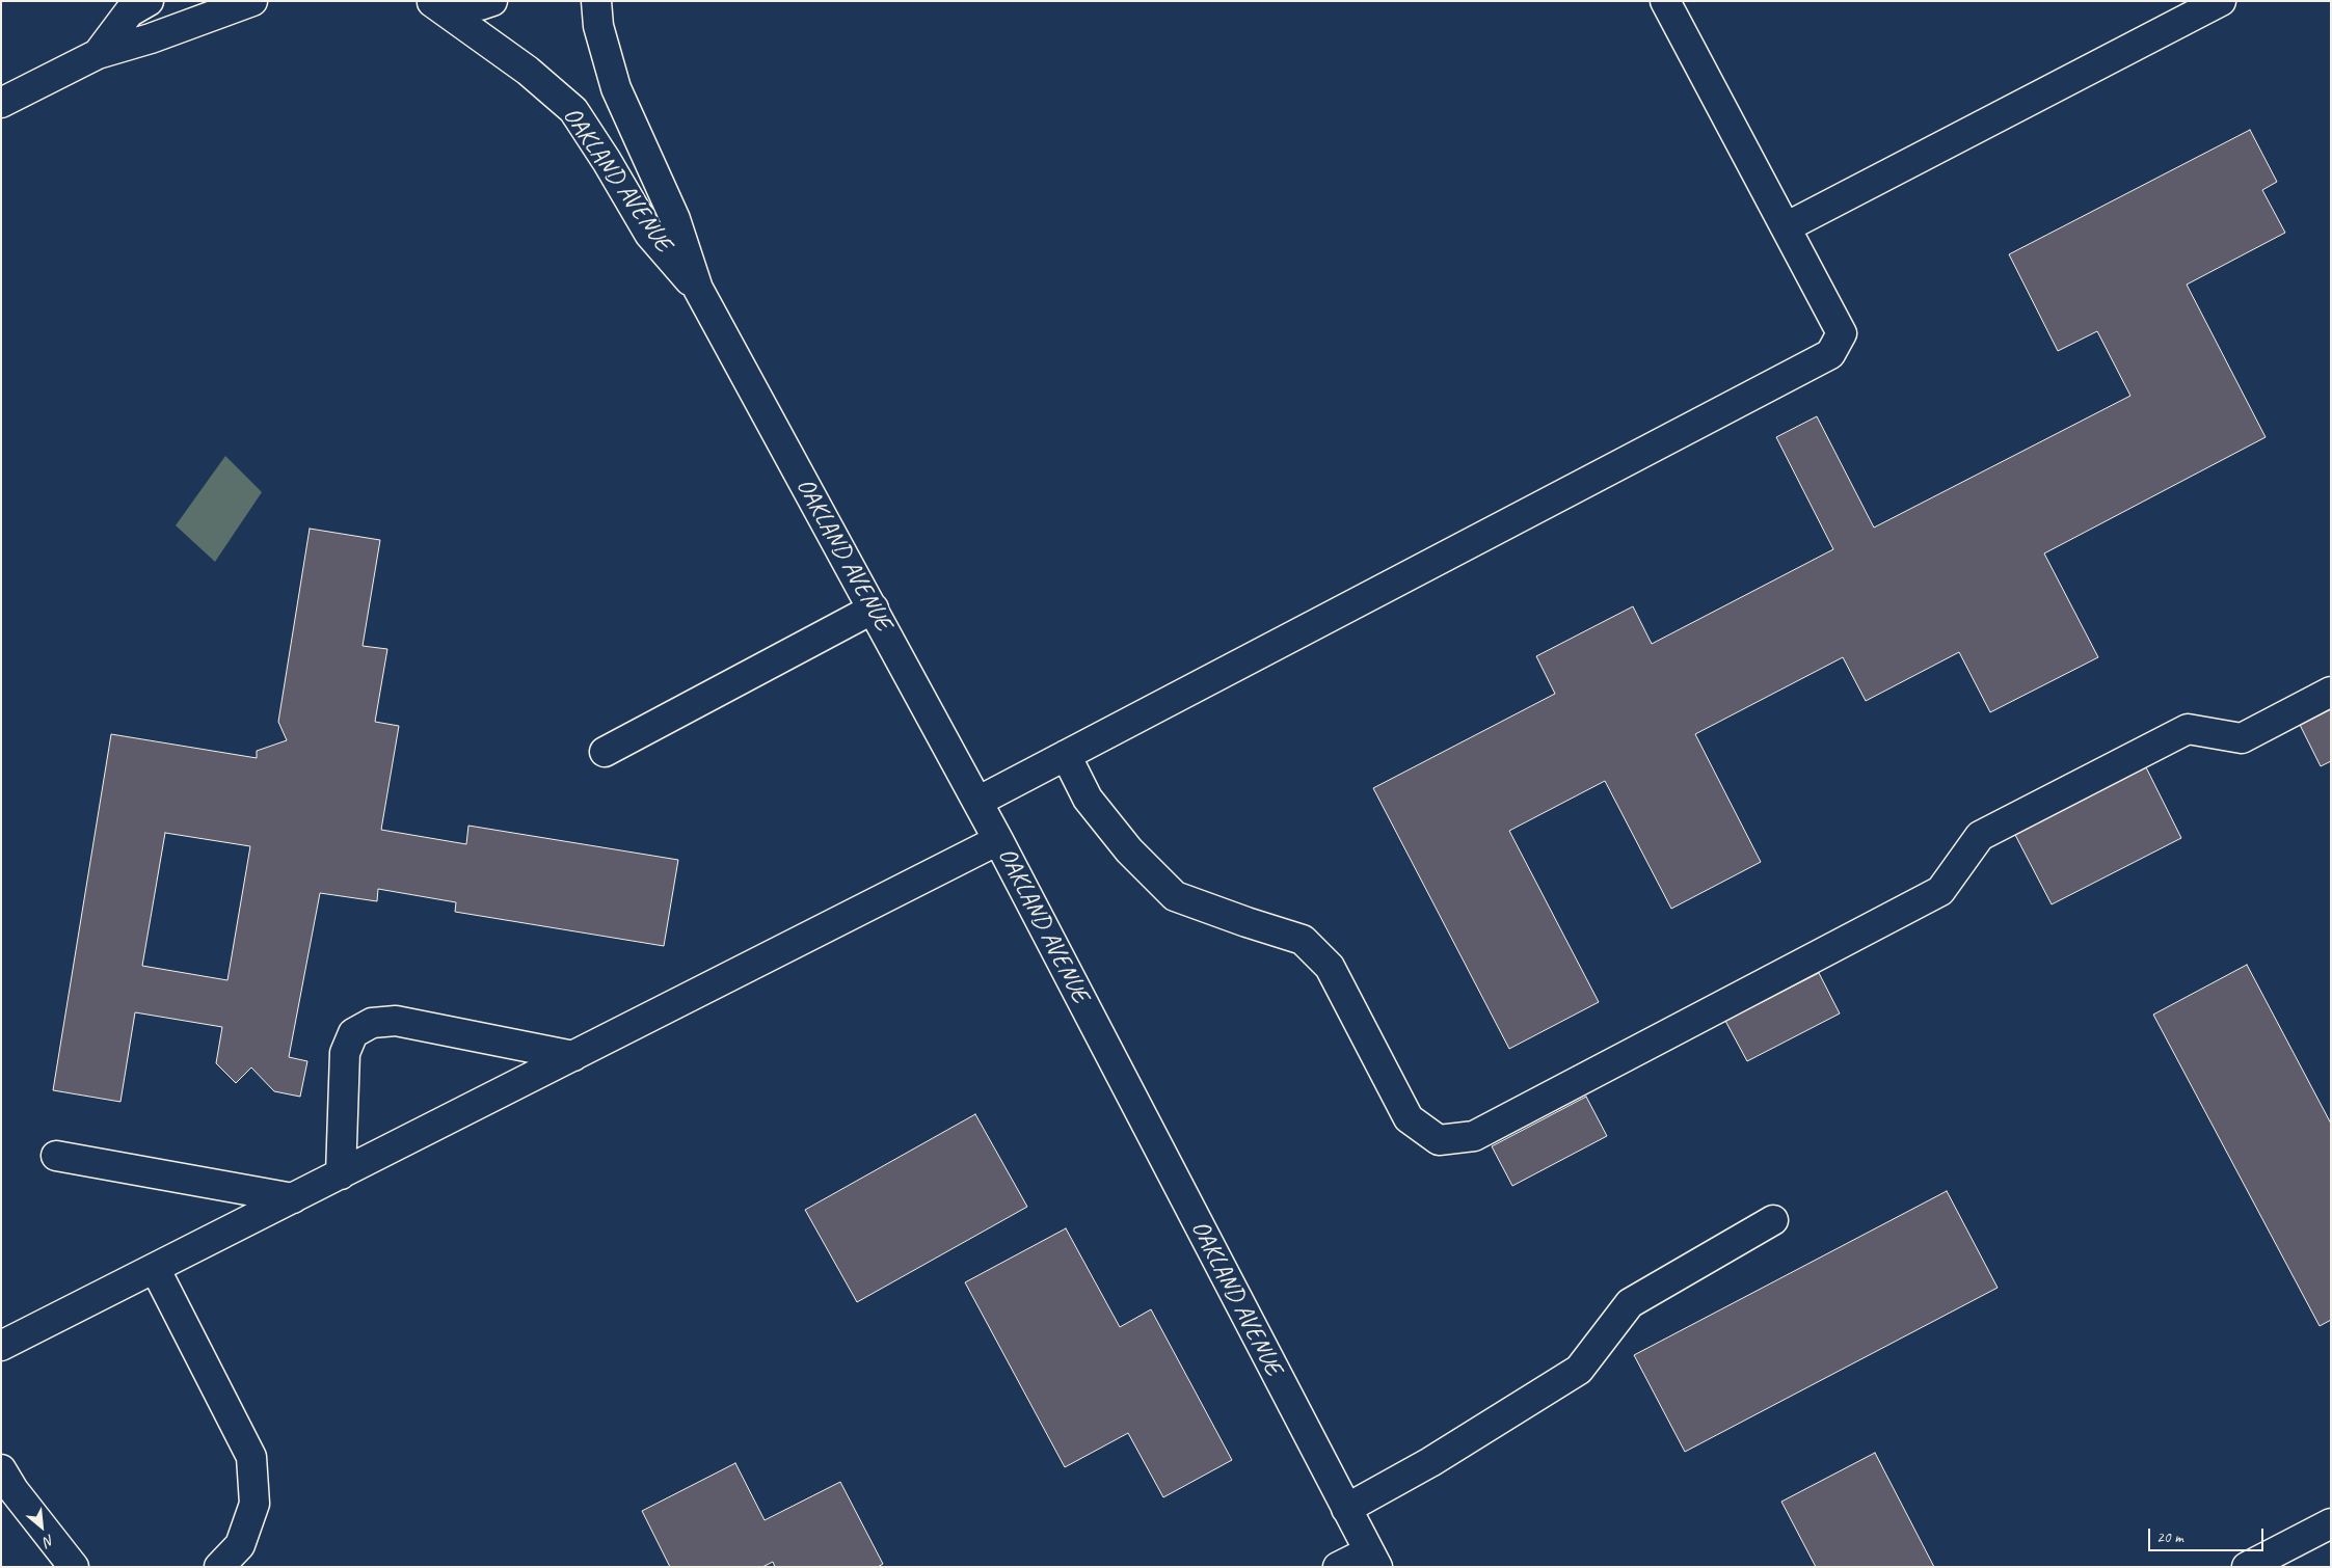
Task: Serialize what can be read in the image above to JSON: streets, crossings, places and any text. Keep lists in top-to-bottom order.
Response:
{
  "streets": {
    "street": ["OAKLAND AVENUE"]
  },
  "scale_bar": "20 m",
  "north": "bottom right"
}
